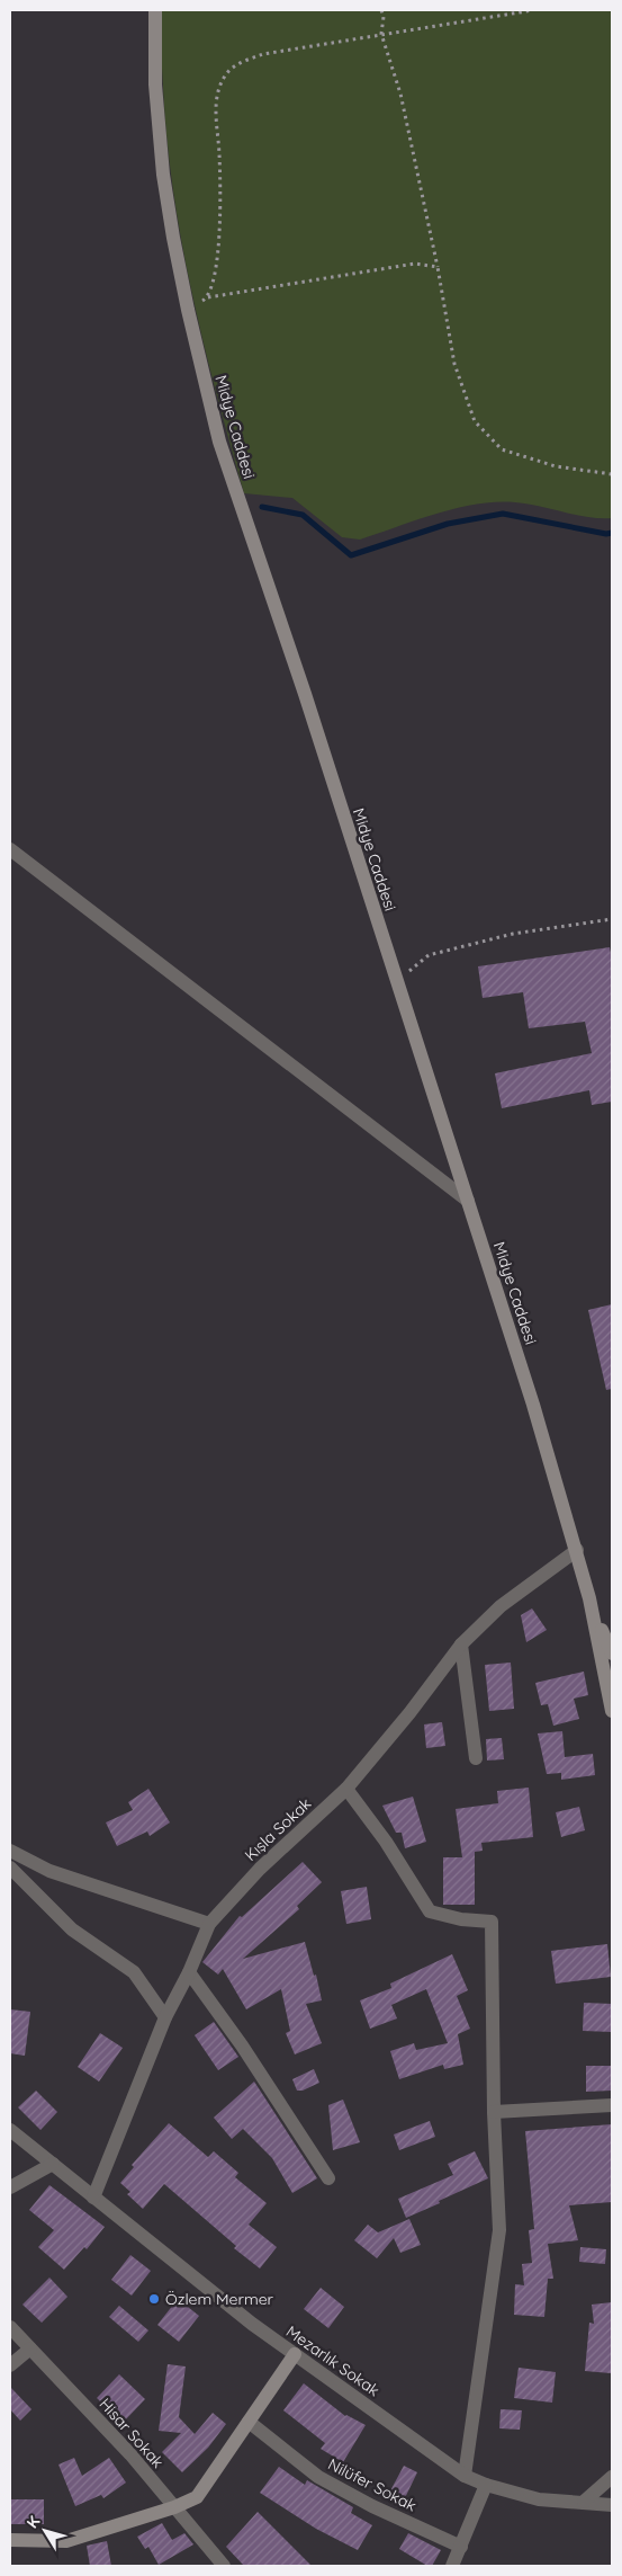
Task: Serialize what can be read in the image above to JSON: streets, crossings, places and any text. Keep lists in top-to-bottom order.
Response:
{
  "streets": {
    "main road": ["Midye Caddesi"],
    "street": [
      "Kışla Sokak",
      "Mezarlık Sokak",
      "Hisar Sokak",
      "Nilüfer Sokak"
    ]
  },
  "crossings": [
    ["Midye Caddesi", "Kışla Sokak"],
    ["Kışla Sokak", "Mezarlık Sokak"]
  ],
  "places": ["Özlem Mermer"],
  "north": "top left"
}
